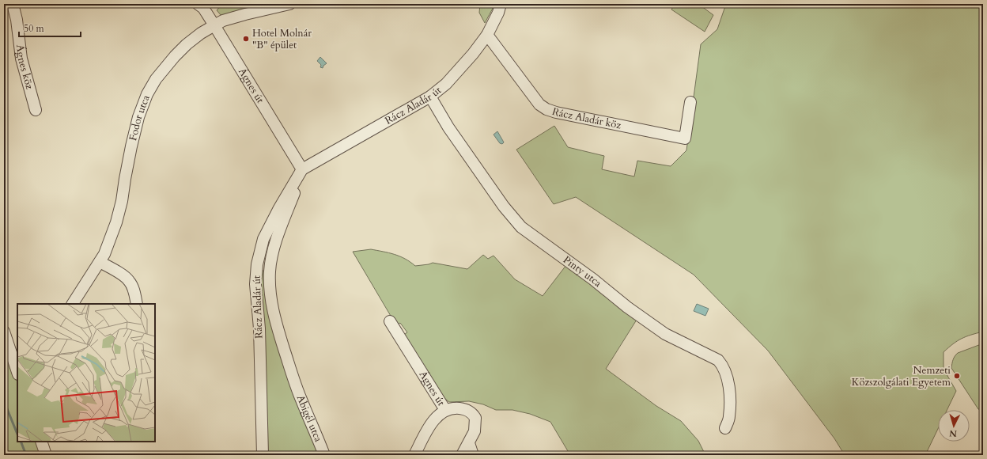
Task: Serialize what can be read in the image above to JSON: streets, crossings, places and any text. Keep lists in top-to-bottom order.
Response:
{
  "streets": {
    "street": [
      "Ágnes köz",
      "Ágnes út",
      "Rácz Aladár út",
      "Fodor utca",
      "Rácz Aladár köz",
      "Pinty utca",
      "Abigél utca"
    ]
  },
  "crossings": [
    ["Ágnes út", "Rácz Aladár út"],
    ["Ágnes út", "Fodor utca"],
    ["Rácz Aladár út", "Rácz Aladár köz"],
    ["Rácz Aladár út", "Pinty utca"],
    ["Rácz Aladár út", "Abigél utca"]
  ],
  "places": ["Hotel Molnár \"B\" épület", "Nemzeti Közszolgálati Egyetem"],
  "scale_bar": "50 m",
  "north": "bottom"
}
